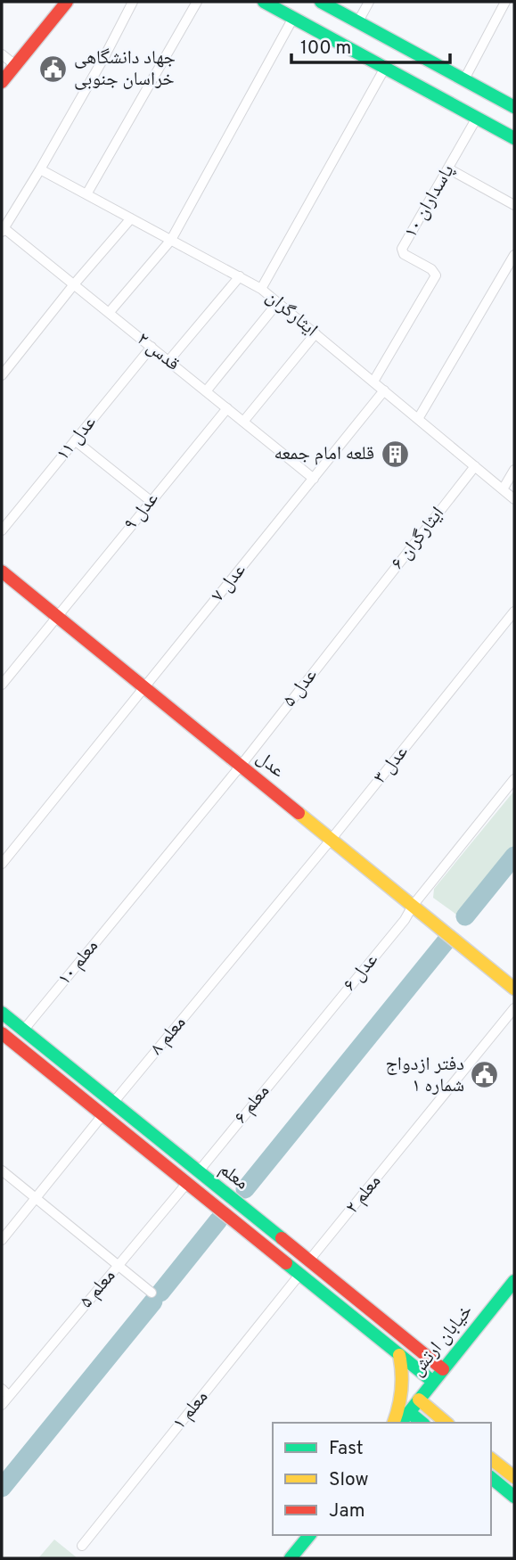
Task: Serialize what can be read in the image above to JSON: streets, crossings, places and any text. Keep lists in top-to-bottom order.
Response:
{
  "streets": {
    "main road": ["عدل", "معلم", "خیابان ارتش"],
    "street": [
      "پاسداران ۱۰",
      "ایثارگران",
      "قدس ۲",
      "عدل ۱۱",
      "عدل ۹",
      "ایثارگران ۶",
      "عدل ۷",
      "عدل ۵",
      "عدل ۳",
      "معلم ۱۰",
      "عدل ۶",
      "معلم ۸",
      "معلم ۶",
      "معلم ۲",
      "معلم ۵",
      "معلم ۱"
    ]
  },
  "crossings": [
    ["پاسداران ۱۰", "ایثارگران"],
    ["ایثارگران", "ایثارگران ۶"],
    ["ایثارگران", "عدل ۷"],
    ["قدس ۲", "عدل ۱۱"],
    ["قدس ۲", "عدل ۹"],
    ["قدس ۲", "عدل ۷"],
    ["عدل ۹", "عدل"],
    ["ایثارگران ۶", "عدل ۵"],
    ["عدل ۷", "عدل"],
    ["عدل ۵", "عدل"],
    ["عدل ۵", "معلم ۱۰"],
    ["عدل", "عدل ۳"],
    ["عدل", "عدل ۶"],
    ["عدل ۳", "معلم ۸"],
    ["معلم ۱۰", "معلم"],
    ["عدل ۶", "معلم ۶"],
    ["معلم ۸", "معلم"],
    ["معلم ۶", "معلم"],
    ["معلم", "معلم ۲"],
    ["معلم", "معلم ۵"],
    ["معلم", "خیابان ارتش"],
    ["معلم", "معلم ۱"]
  ],
  "places": {
    "public building": ["جهاد دانشگاهی خراسان جنوبی", "دفتر ازدواج شماره ۱"],
    "building": ["قلعه امام جمعه"]
  },
  "legend": ["Fast", "Slow", "Jam"],
  "scale_bar": "100 m"
}
